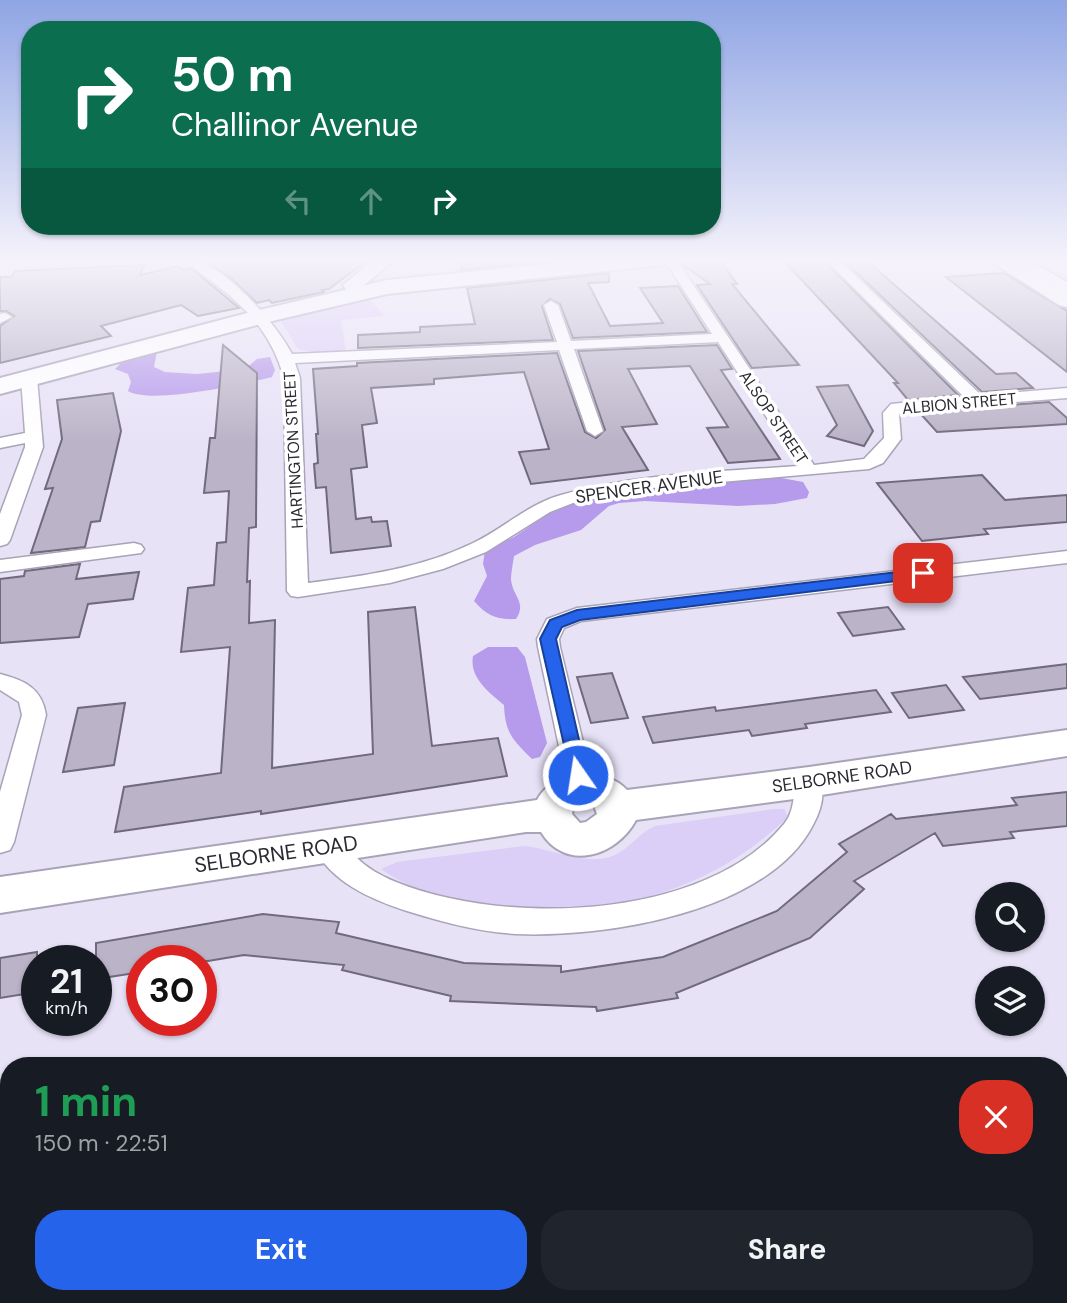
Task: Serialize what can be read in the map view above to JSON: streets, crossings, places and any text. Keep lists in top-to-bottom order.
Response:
{
  "streets": {
    "street": [
      "ALBION STREET",
      "ALSOP STREET",
      "HARTINGTON STREET",
      "SPENCER AVENUE",
      "SELBORNE ROAD"
    ]
  },
  "crossings": [
    ["ALBION STREET", "ALSOP STREET"],
    ["ALBION STREET", "SPENCER AVENUE"],
    ["ALSOP STREET", "SPENCER AVENUE"],
    ["HARTINGTON STREET", "SPENCER AVENUE"]
  ],
  "page": {
    "turn": ["50 m", "Challinor Avenue"],
    "speed": "21 km/h",
    "limit": "30",
    "heading": ["1 min", "150 m · 22:51"],
    "buttons": ["Exit", "Share"]
  }
}
